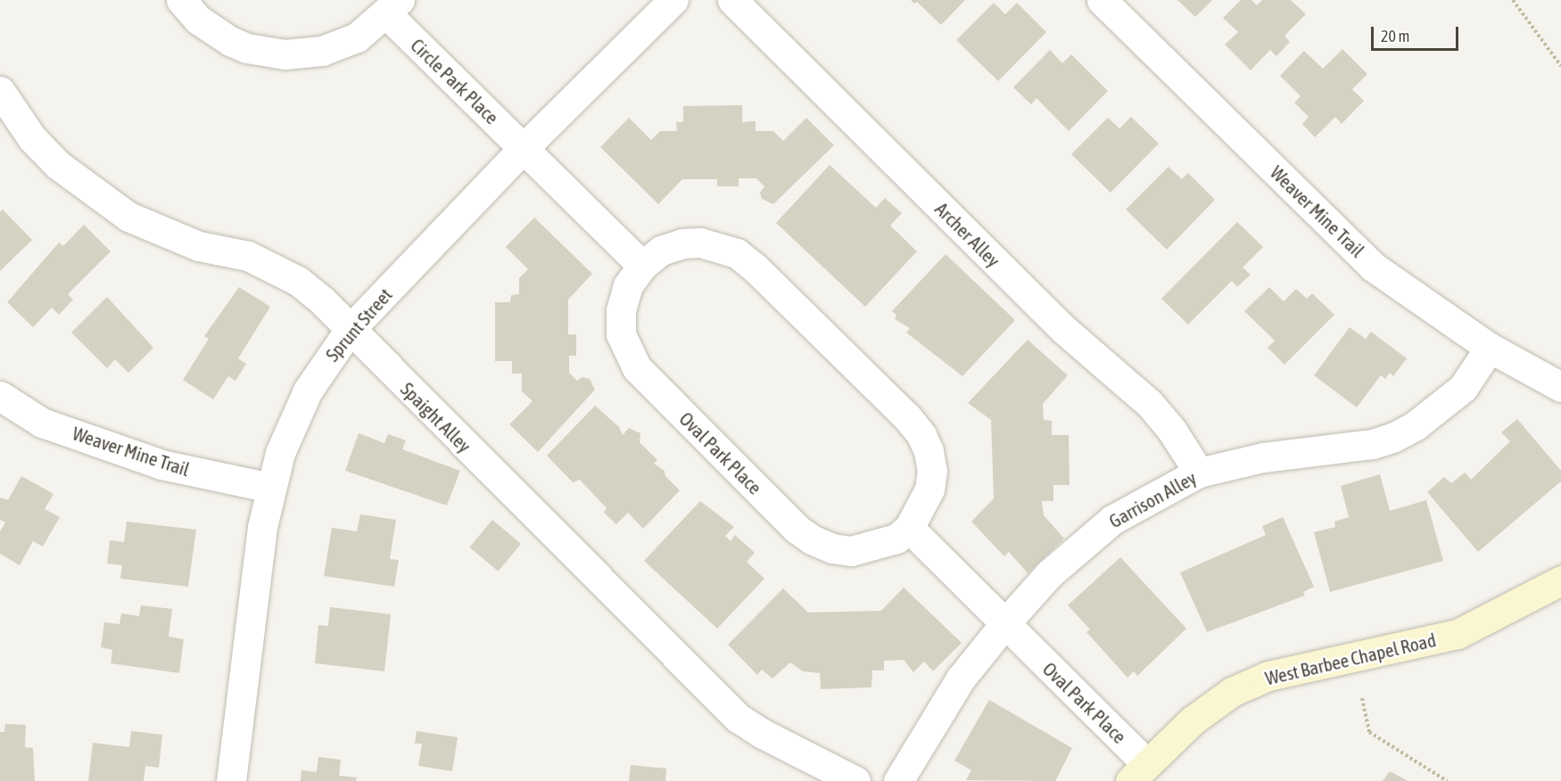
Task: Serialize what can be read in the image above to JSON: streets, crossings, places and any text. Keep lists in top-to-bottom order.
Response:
{
  "streets": {
    "street": [
      "Circle Park Place",
      "Weaver Mine Trail",
      "Archer Alley",
      "Sprunt Street",
      "Spaight Alley",
      "Oval Park Place",
      "Garrison Alley",
      "West Barbee Chapel Road"
    ]
  },
  "crossings": [
    ["Circle Park Place", "Sprunt Street"],
    ["Weaver Mine Trail", "Sprunt Street"],
    ["Weaver Mine Trail", "Garrison Alley"],
    ["Archer Alley", "Garrison Alley"],
    ["Sprunt Street", "Spaight Alley"],
    ["Oval Park Place", "Garrison Alley"],
    ["Oval Park Place", "West Barbee Chapel Road"]
  ],
  "scale_bar": "20 m"
}
